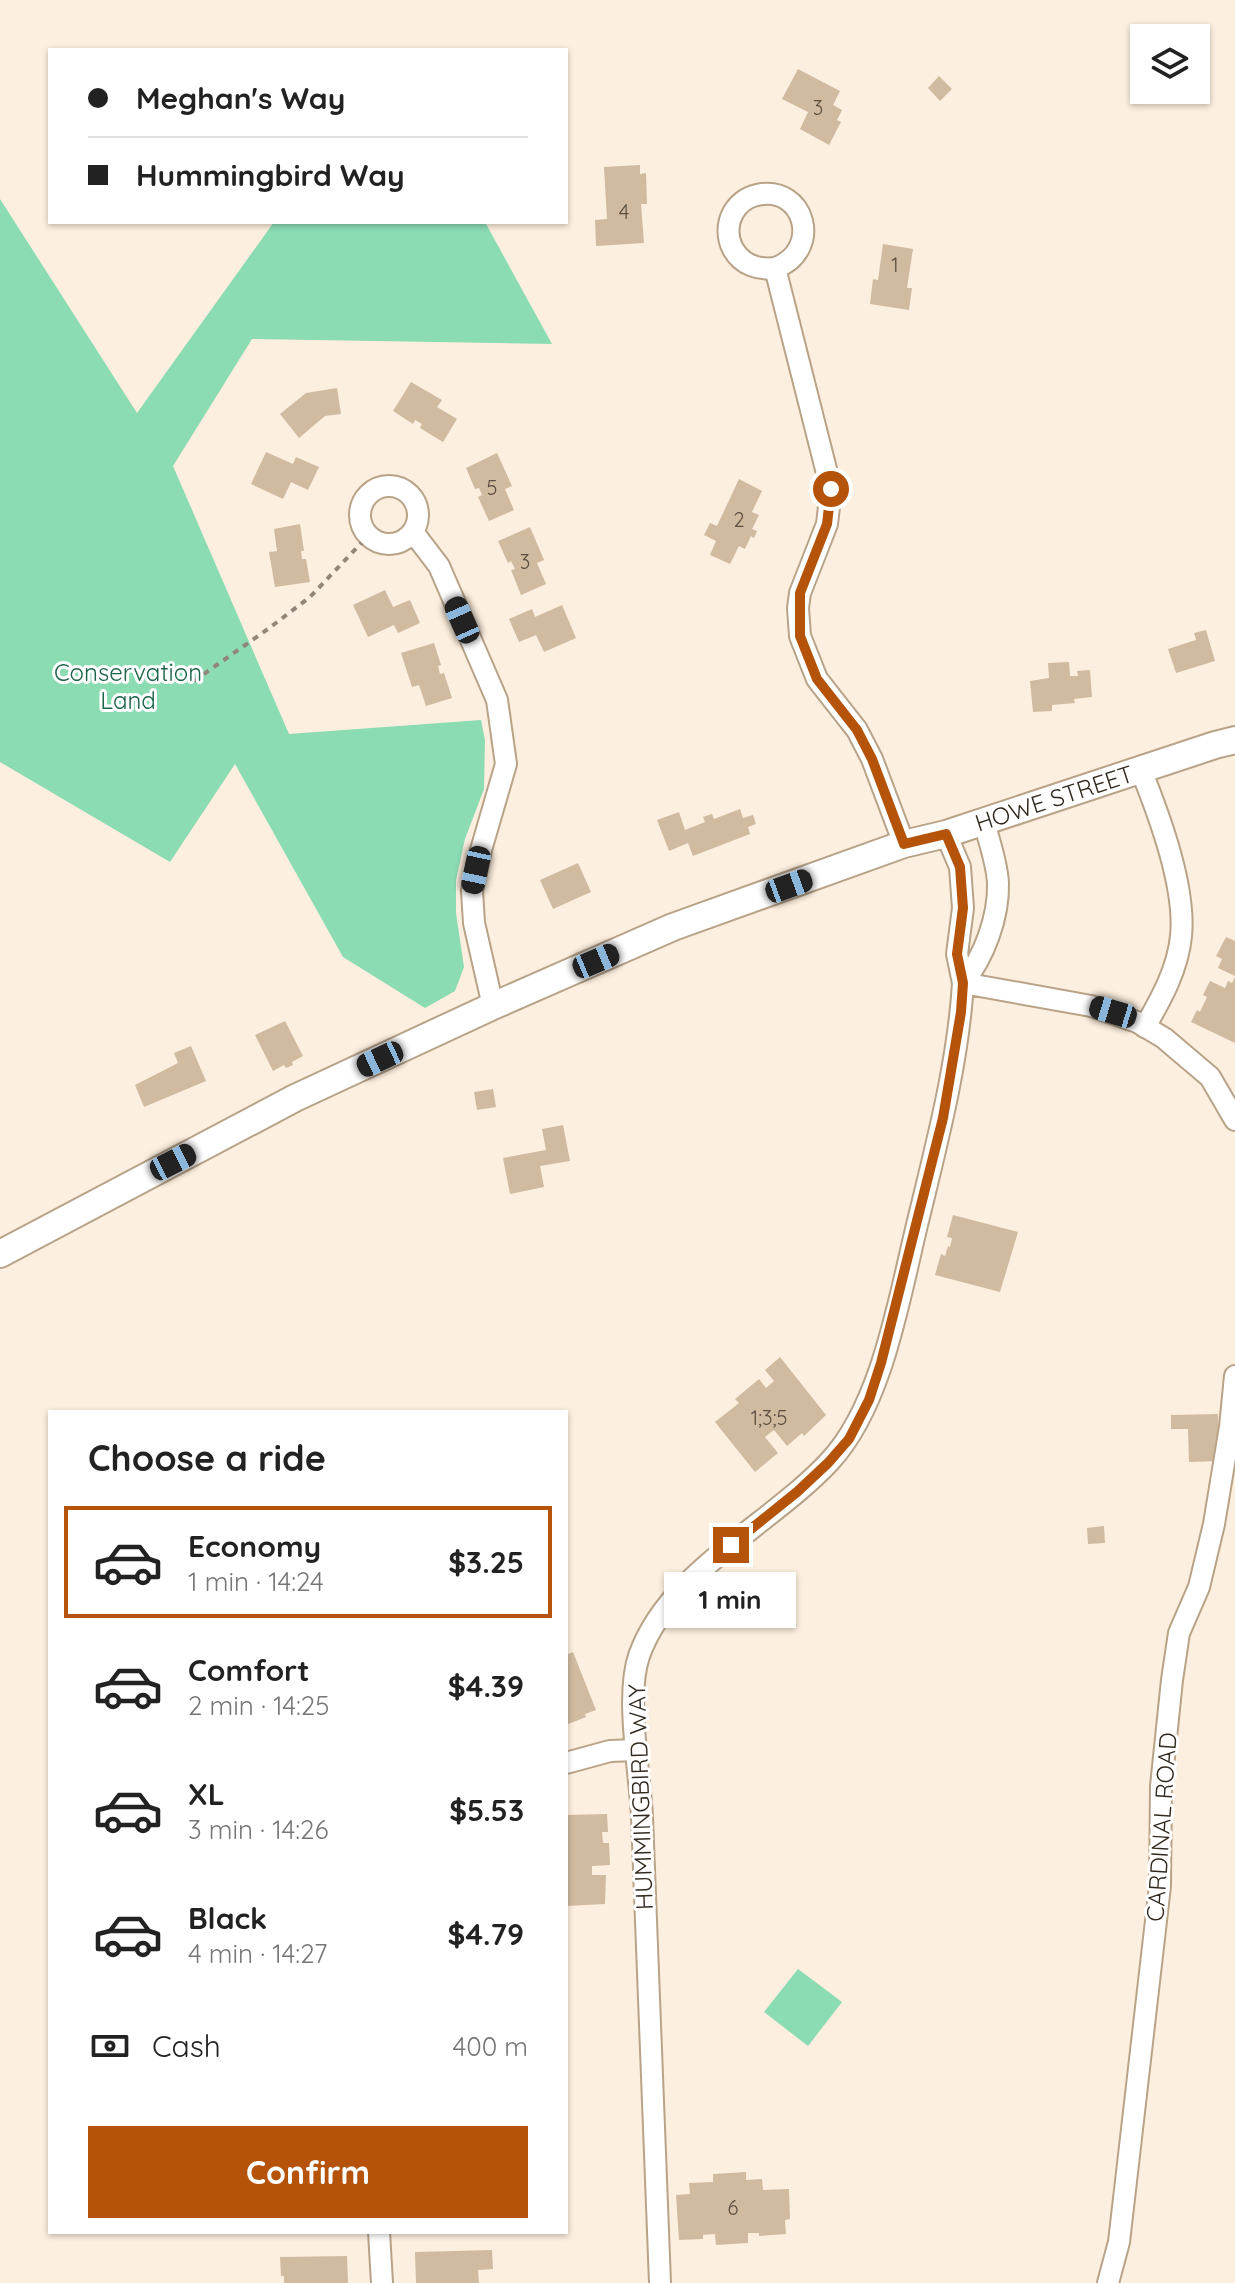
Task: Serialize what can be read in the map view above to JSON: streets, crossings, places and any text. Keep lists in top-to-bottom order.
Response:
{
  "streets": {
    "street": ["HOWE STREET", "HUMMINGBIRD WAY", "CARDINAL ROAD"]
  },
  "crossings": [
    ["HOWE STREET", "HUMMINGBIRD WAY"]
  ],
  "parks": ["Conservation Land"],
  "house_numbers": [
    "3",
    "4",
    "1",
    "5",
    "2",
    "3",
    "1;3;5",
    "6"
  ],
  "page": {
    "banner": ["Meghan's Way", "Hummingbird Way"],
    "heading": "Choose a ride",
    "list": [
      {
        "name": "Economy",
        "note": "1 min · 14:24",
        "value": "$3.25"
      },
      {
        "name": "Comfort",
        "note": "2 min · 14:25",
        "value": "$4.39"
      },
      {
        "name": "XL",
        "note": "3 min · 14:26",
        "value": "$5.53"
      },
      {
        "name": "Black",
        "note": "4 min · 14:27",
        "value": "$4.79"
      }
    ],
    "bubble": "1 min",
    "pay": ["Cash", "400 m"],
    "buttons": "Confirm"
  }
}
